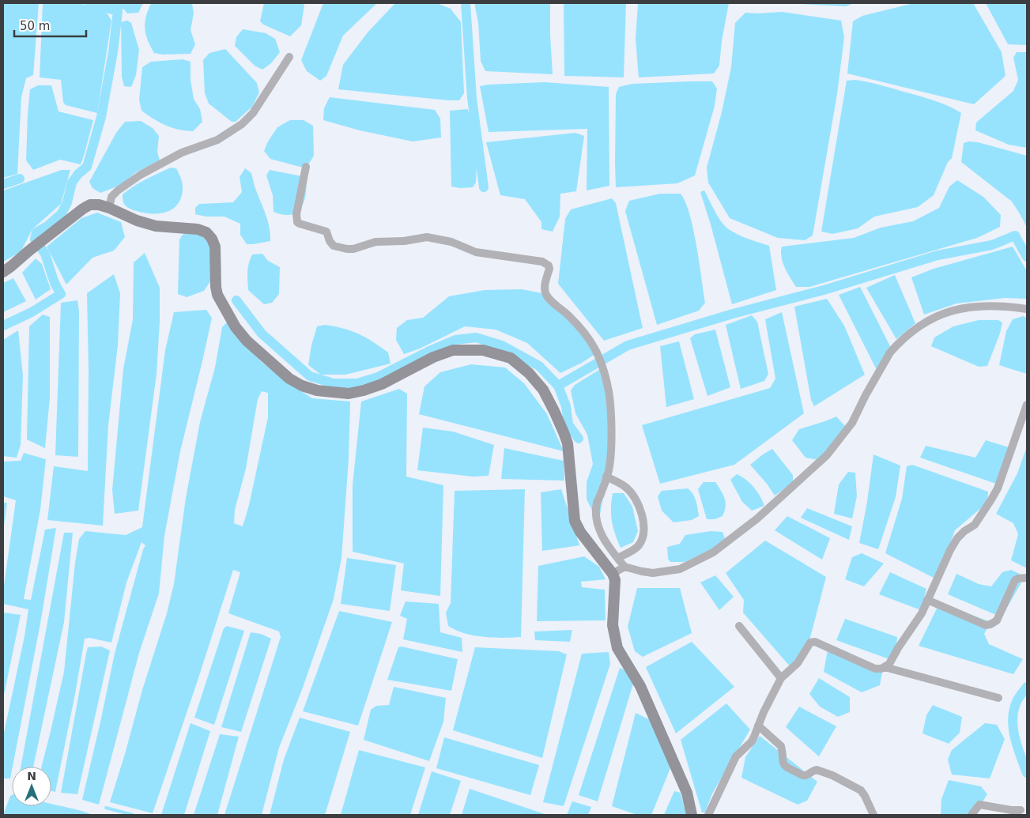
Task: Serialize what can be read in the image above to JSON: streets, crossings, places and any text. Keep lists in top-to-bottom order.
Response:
{
  "scale_bar": "50 m",
  "north": "top"
}
